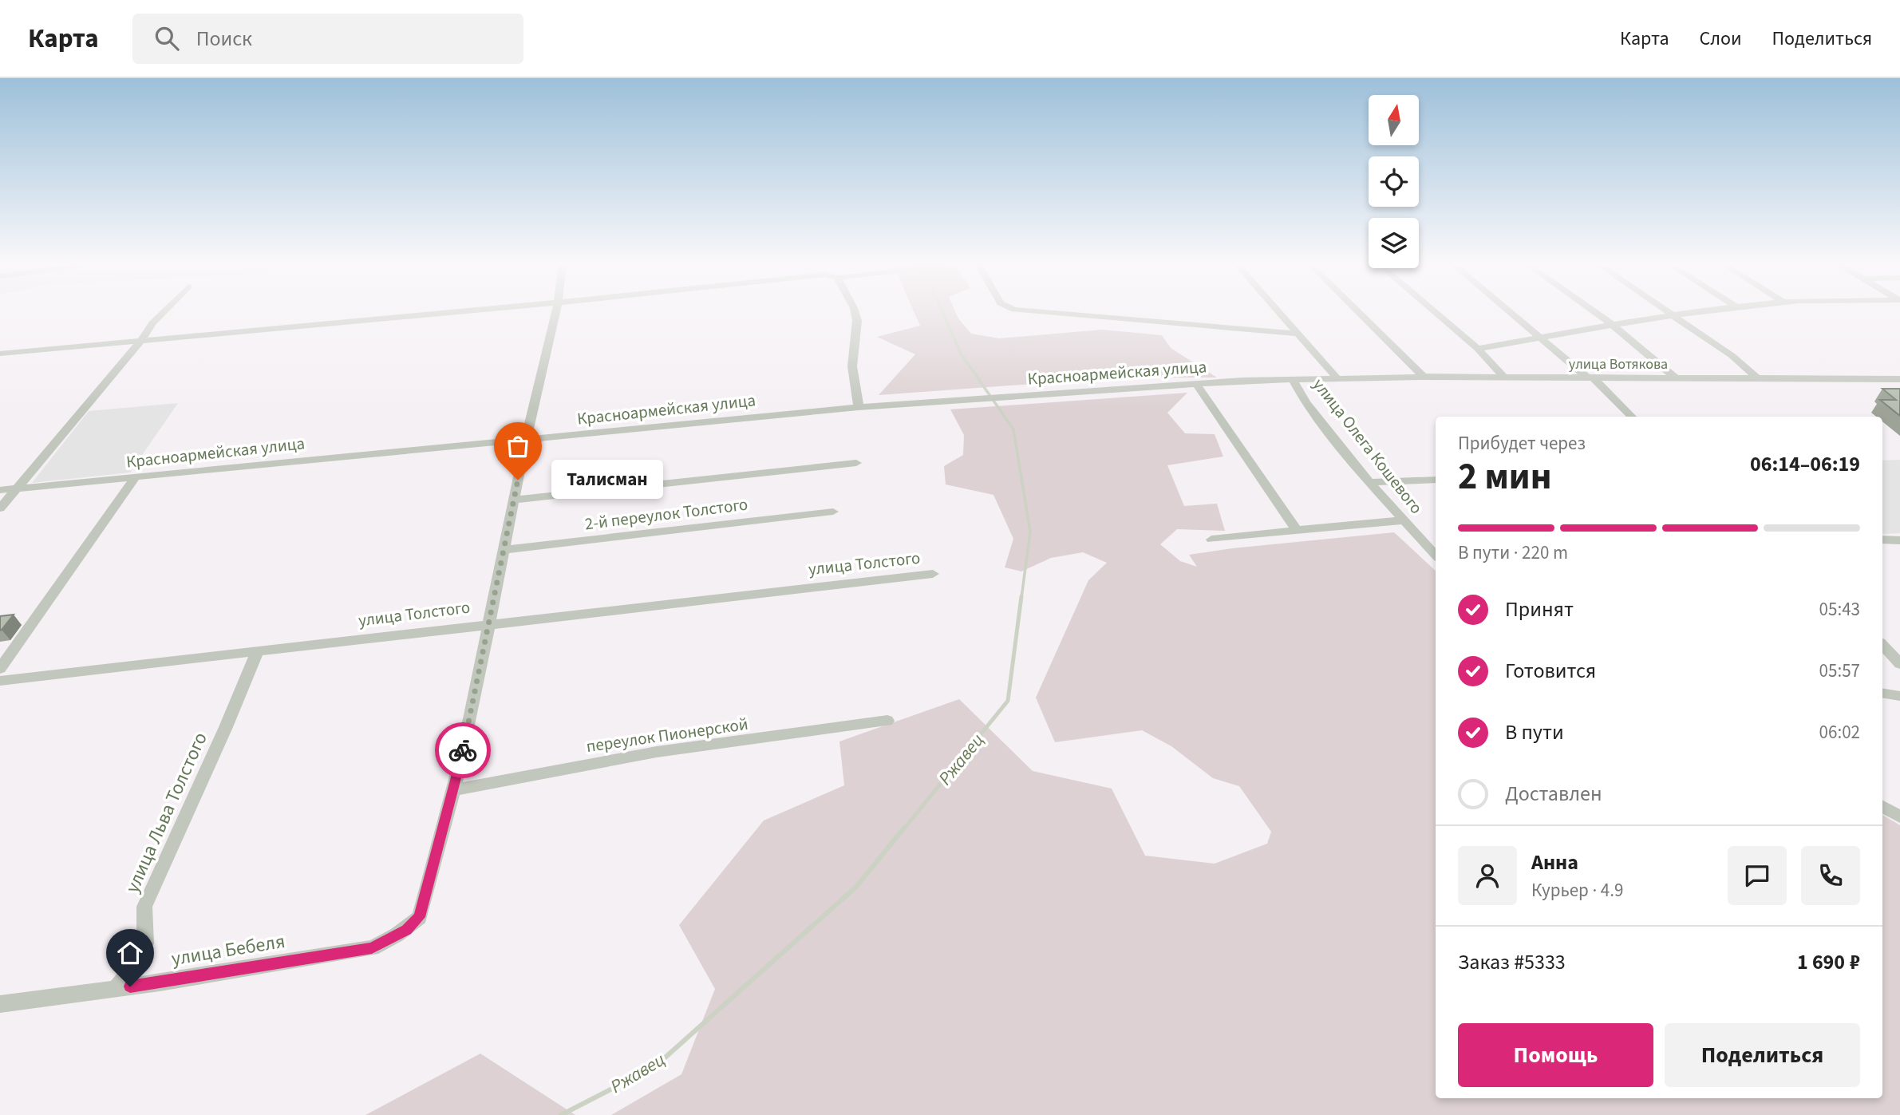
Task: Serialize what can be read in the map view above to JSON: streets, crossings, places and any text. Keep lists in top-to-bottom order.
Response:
{
  "streets": {
    "street": [
      "улица Вотякова",
      "Красноармейская улица",
      "улица Олега Кошевого",
      "2-й переулок Толстого",
      "улица Толстого",
      "переулок Пионерской",
      "улица Льва Толстого",
      "улица Бебеля"
    ]
  },
  "crossings": [
    ["улица Вотякова", "Красноармейская улица"],
    ["улица Вотякова", "улица Олега Кошевого"],
    ["Красноармейская улица", "улица Олега Кошевого"],
    ["улица Толстого", "улица Льва Толстого"],
    ["переулок Пионерской", "улица Бебеля"],
    ["улица Льва Толстого", "улица Бебеля"]
  ],
  "water": ["Ржавец"],
  "places": ["Талисман"],
  "north": "top",
  "page": {
    "header": "Карта",
    "search": "Поиск",
    "nav": ["Карта", "Слои", "Поделиться"],
    "heading": ["2 мин", "Прибудет через", "06:14–06:19"],
    "panel": [
      "Анна",
      "Курьер · 4.9",
      "Заказ #5333",
      "1 690 ₽"
    ],
    "bubble": "Талисман",
    "bar": "В пути · 220 m",
    "list": [
      ["Принят", "05:43"],
      ["Готовится", "05:57"],
      ["В пути", "06:02"],
      "Доставлен"
    ],
    "buttons": ["Помощь", "Поделиться"]
  }
}
